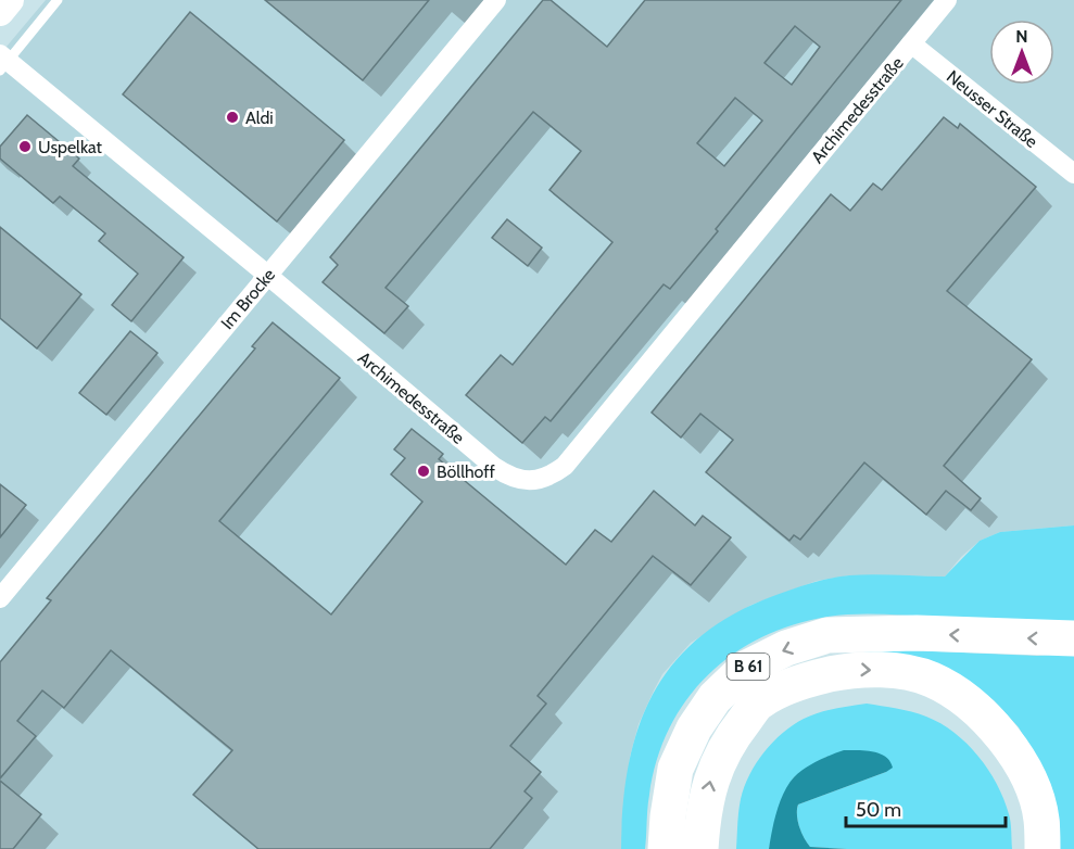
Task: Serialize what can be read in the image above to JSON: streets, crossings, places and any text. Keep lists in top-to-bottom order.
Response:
{
  "streets": {
    "highway": ["B 61"],
    "street": ["Neusser Straße", "Archimedesstraße", "Im Brocke"]
  },
  "crossings": [
    ["Neusser Straße", "Archimedesstraße"],
    ["Archimedesstraße", "Im Brocke"]
  ],
  "places": ["Aldi", "Uspelkat", "Böllhoff"],
  "scale_bar": "50 m",
  "north": "top"
}
